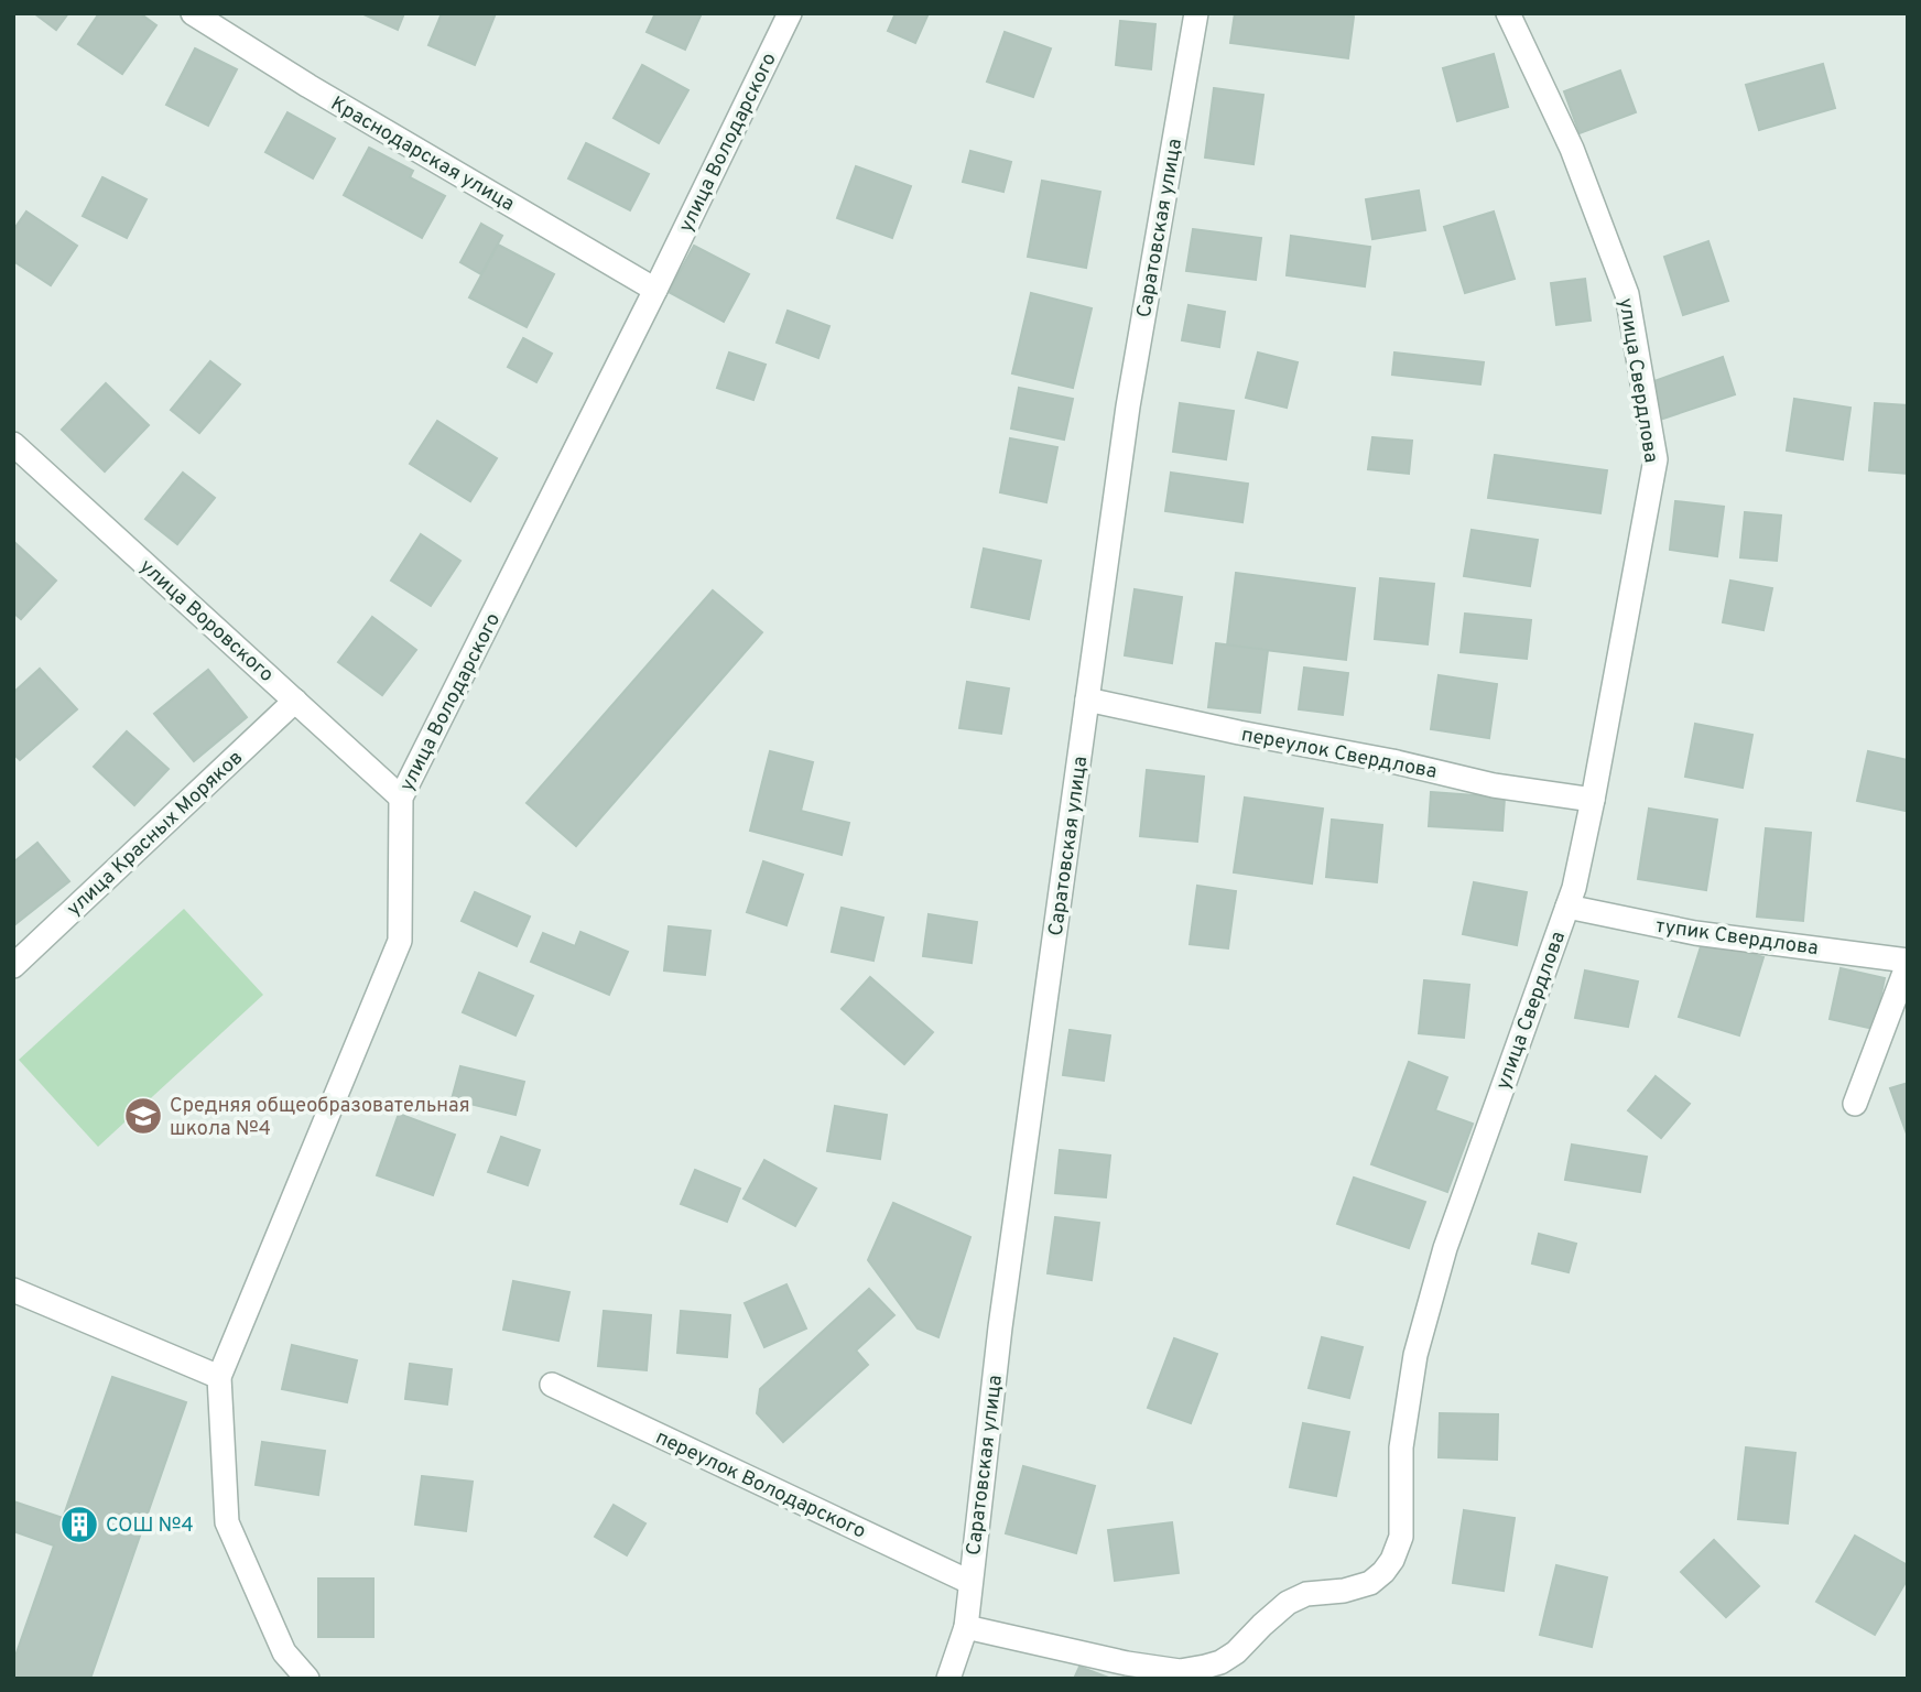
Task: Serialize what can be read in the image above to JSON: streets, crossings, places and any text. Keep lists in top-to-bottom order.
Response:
{
  "streets": {
    "street": [
      "улица Володарского",
      "Краснодарская улица",
      "Саратовская улица",
      "улица Свердлова",
      "улица Воровского",
      "переулок Свердлова",
      "улица Красных Моряков",
      "тупик Свердлова",
      "переулок Володарского"
    ]
  },
  "crossings": [
    ["улица Володарского", "Краснодарская улица"],
    ["улица Володарского", "улица Воровского"],
    ["Саратовская улица", "улица Свердлова"],
    ["Саратовская улица", "переулок Свердлова"],
    ["Саратовская улица", "переулок Володарского"],
    ["улица Свердлова", "переулок Свердлова"],
    ["улица Свердлова", "тупик Свердлова"],
    ["улица Воровского", "улица Красных Моряков"]
  ],
  "places": {
    "school or university": ["Средняя общеобразовательная школа №4"],
    "building": ["СОШ №4"]
  }
}
